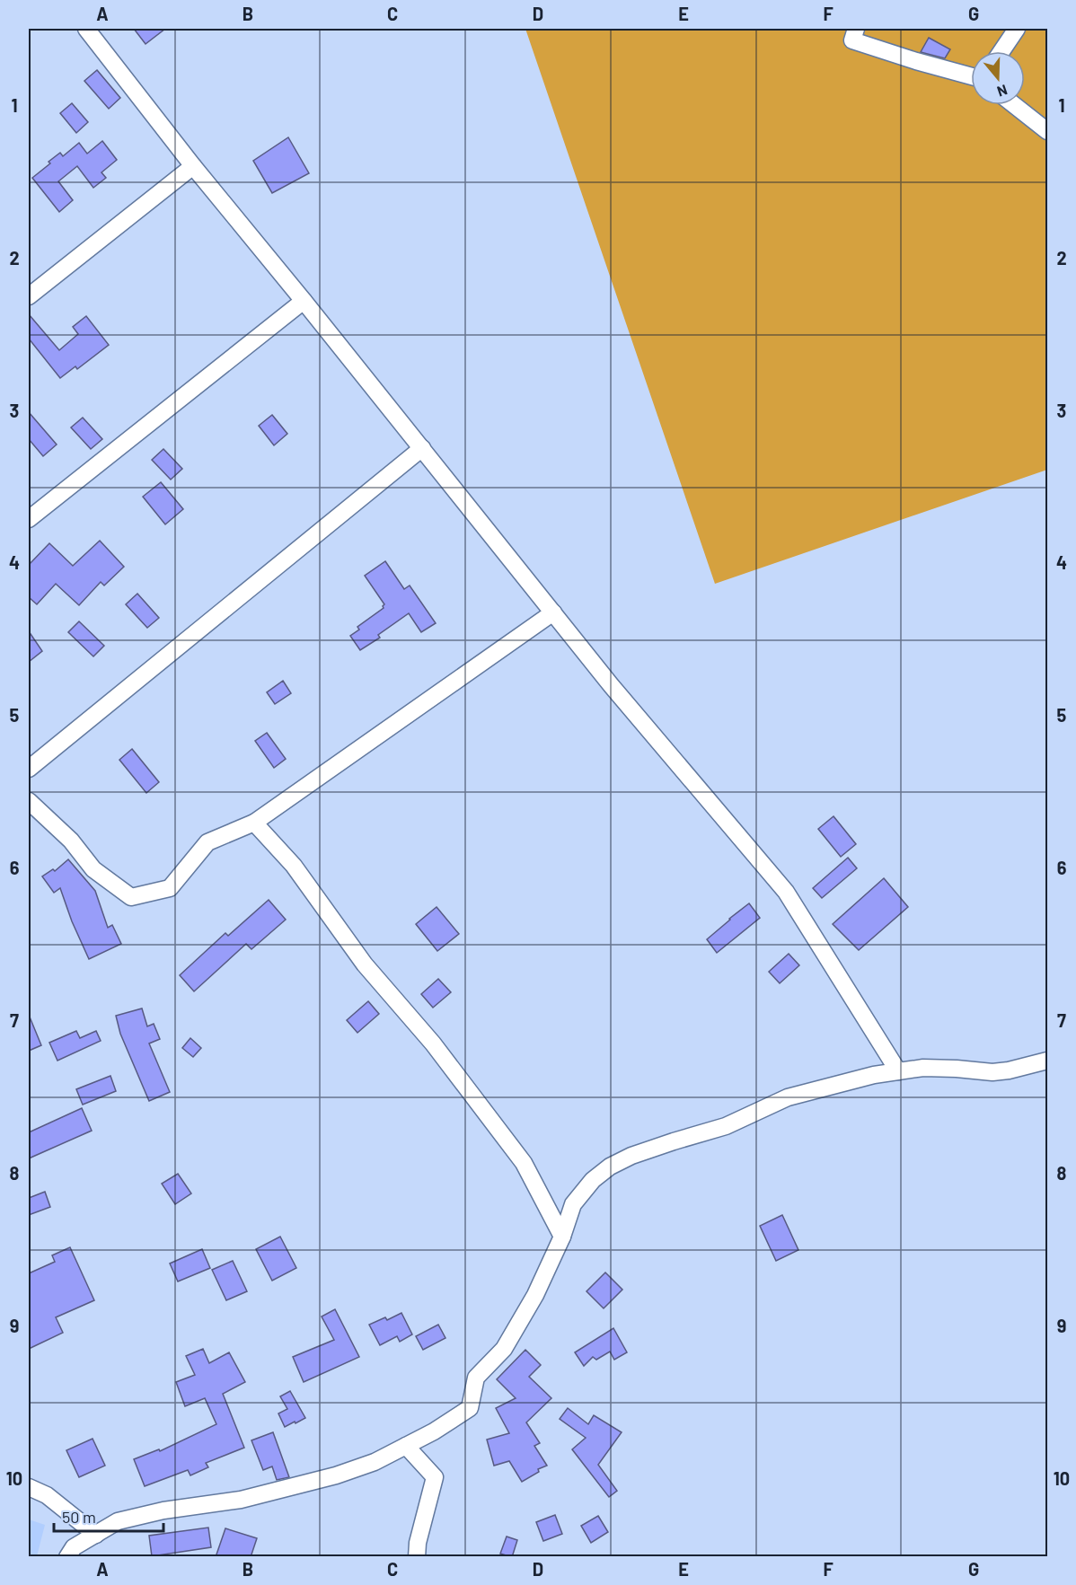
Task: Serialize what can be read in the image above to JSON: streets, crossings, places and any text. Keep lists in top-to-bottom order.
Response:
{
  "scale_bar": "50 m",
  "north": "bottom",
  "grid": {
    "columns": [
      "A",
      "B",
      "C",
      "D",
      "E",
      "F",
      "G"
    ],
    "rows": [
      "1",
      "2",
      "3",
      "4",
      "5",
      "6",
      "7",
      "8",
      "9",
      "10"
    ]
  }
}
